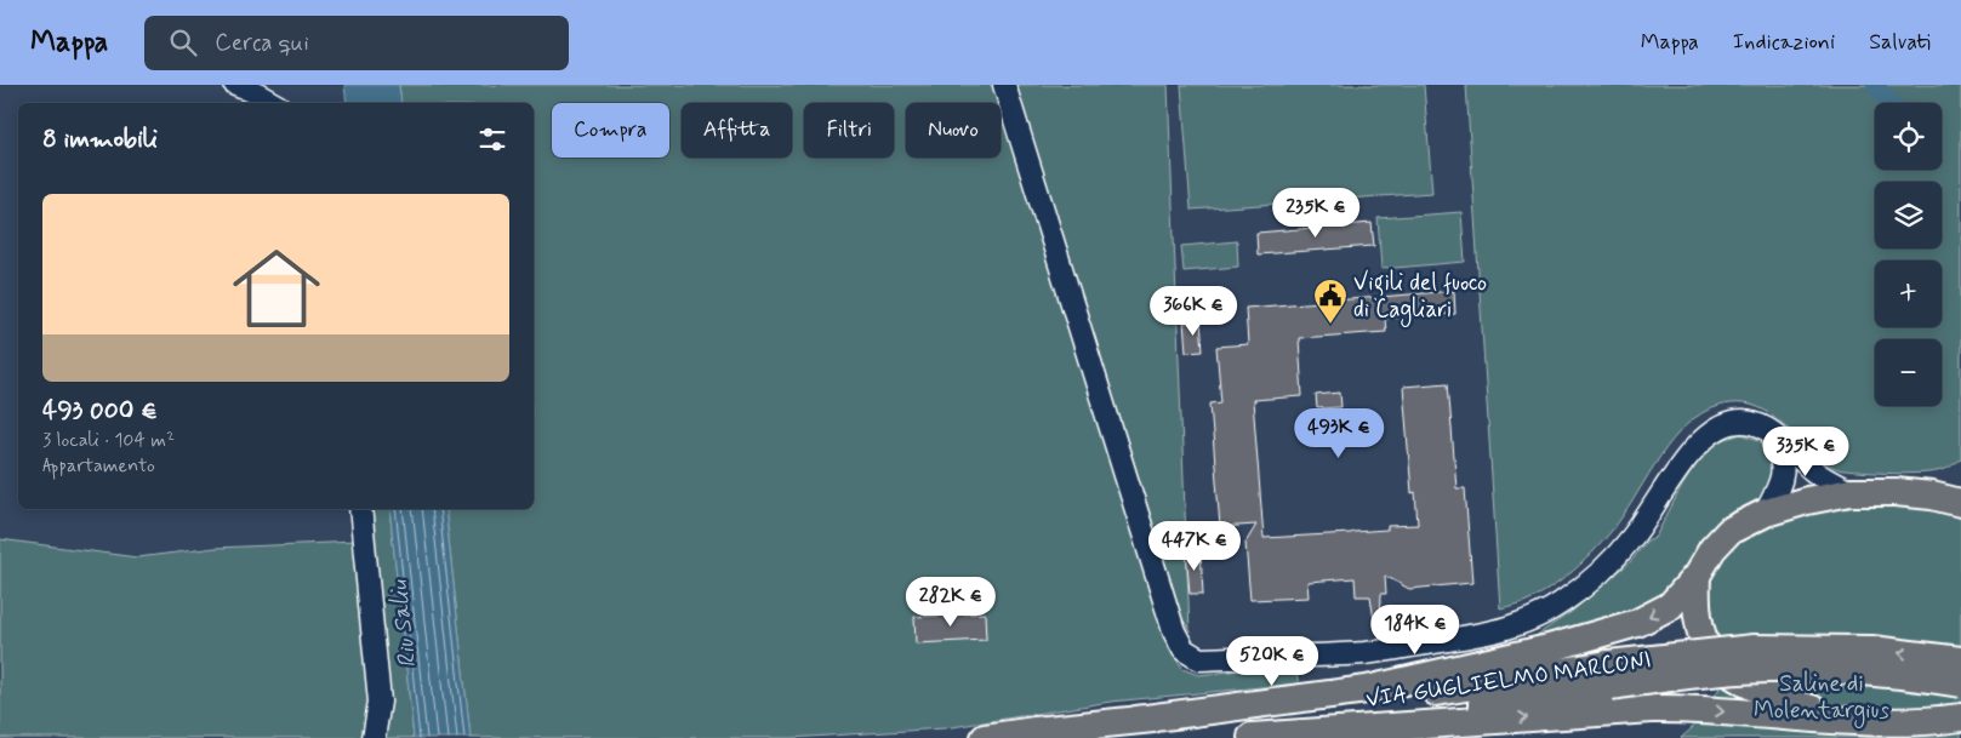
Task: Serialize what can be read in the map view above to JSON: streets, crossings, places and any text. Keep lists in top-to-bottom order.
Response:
{
  "streets": {
    "main road": ["VIA GUGLIELMO MARCONI"]
  },
  "water": ["Riu Saliu"],
  "parks": ["Saline di Molentargius"],
  "places": {
    "public building": ["Vigili del fuoco di Cagliari"]
  },
  "page": {
    "header": "Mappa",
    "search": "Cerca qui",
    "nav": ["Mappa", "Indicazioni", "Salvati"],
    "map_buttons": ["+", "−"],
    "chip": [
      "Compra",
      "Affitta",
      "Filtri",
      "Nuovo"
    ],
    "heading": "8 immobili",
    "list": [
      {
        "name": "493 000 €",
        "note": "3 locali · 104 m² · Appartamento"
      }
    ],
    "price": [
      "235K €",
      "366K €",
      "493K €",
      "335K €",
      "447K €",
      "282K €",
      "184K €",
      "520K €"
    ]
  }
}
